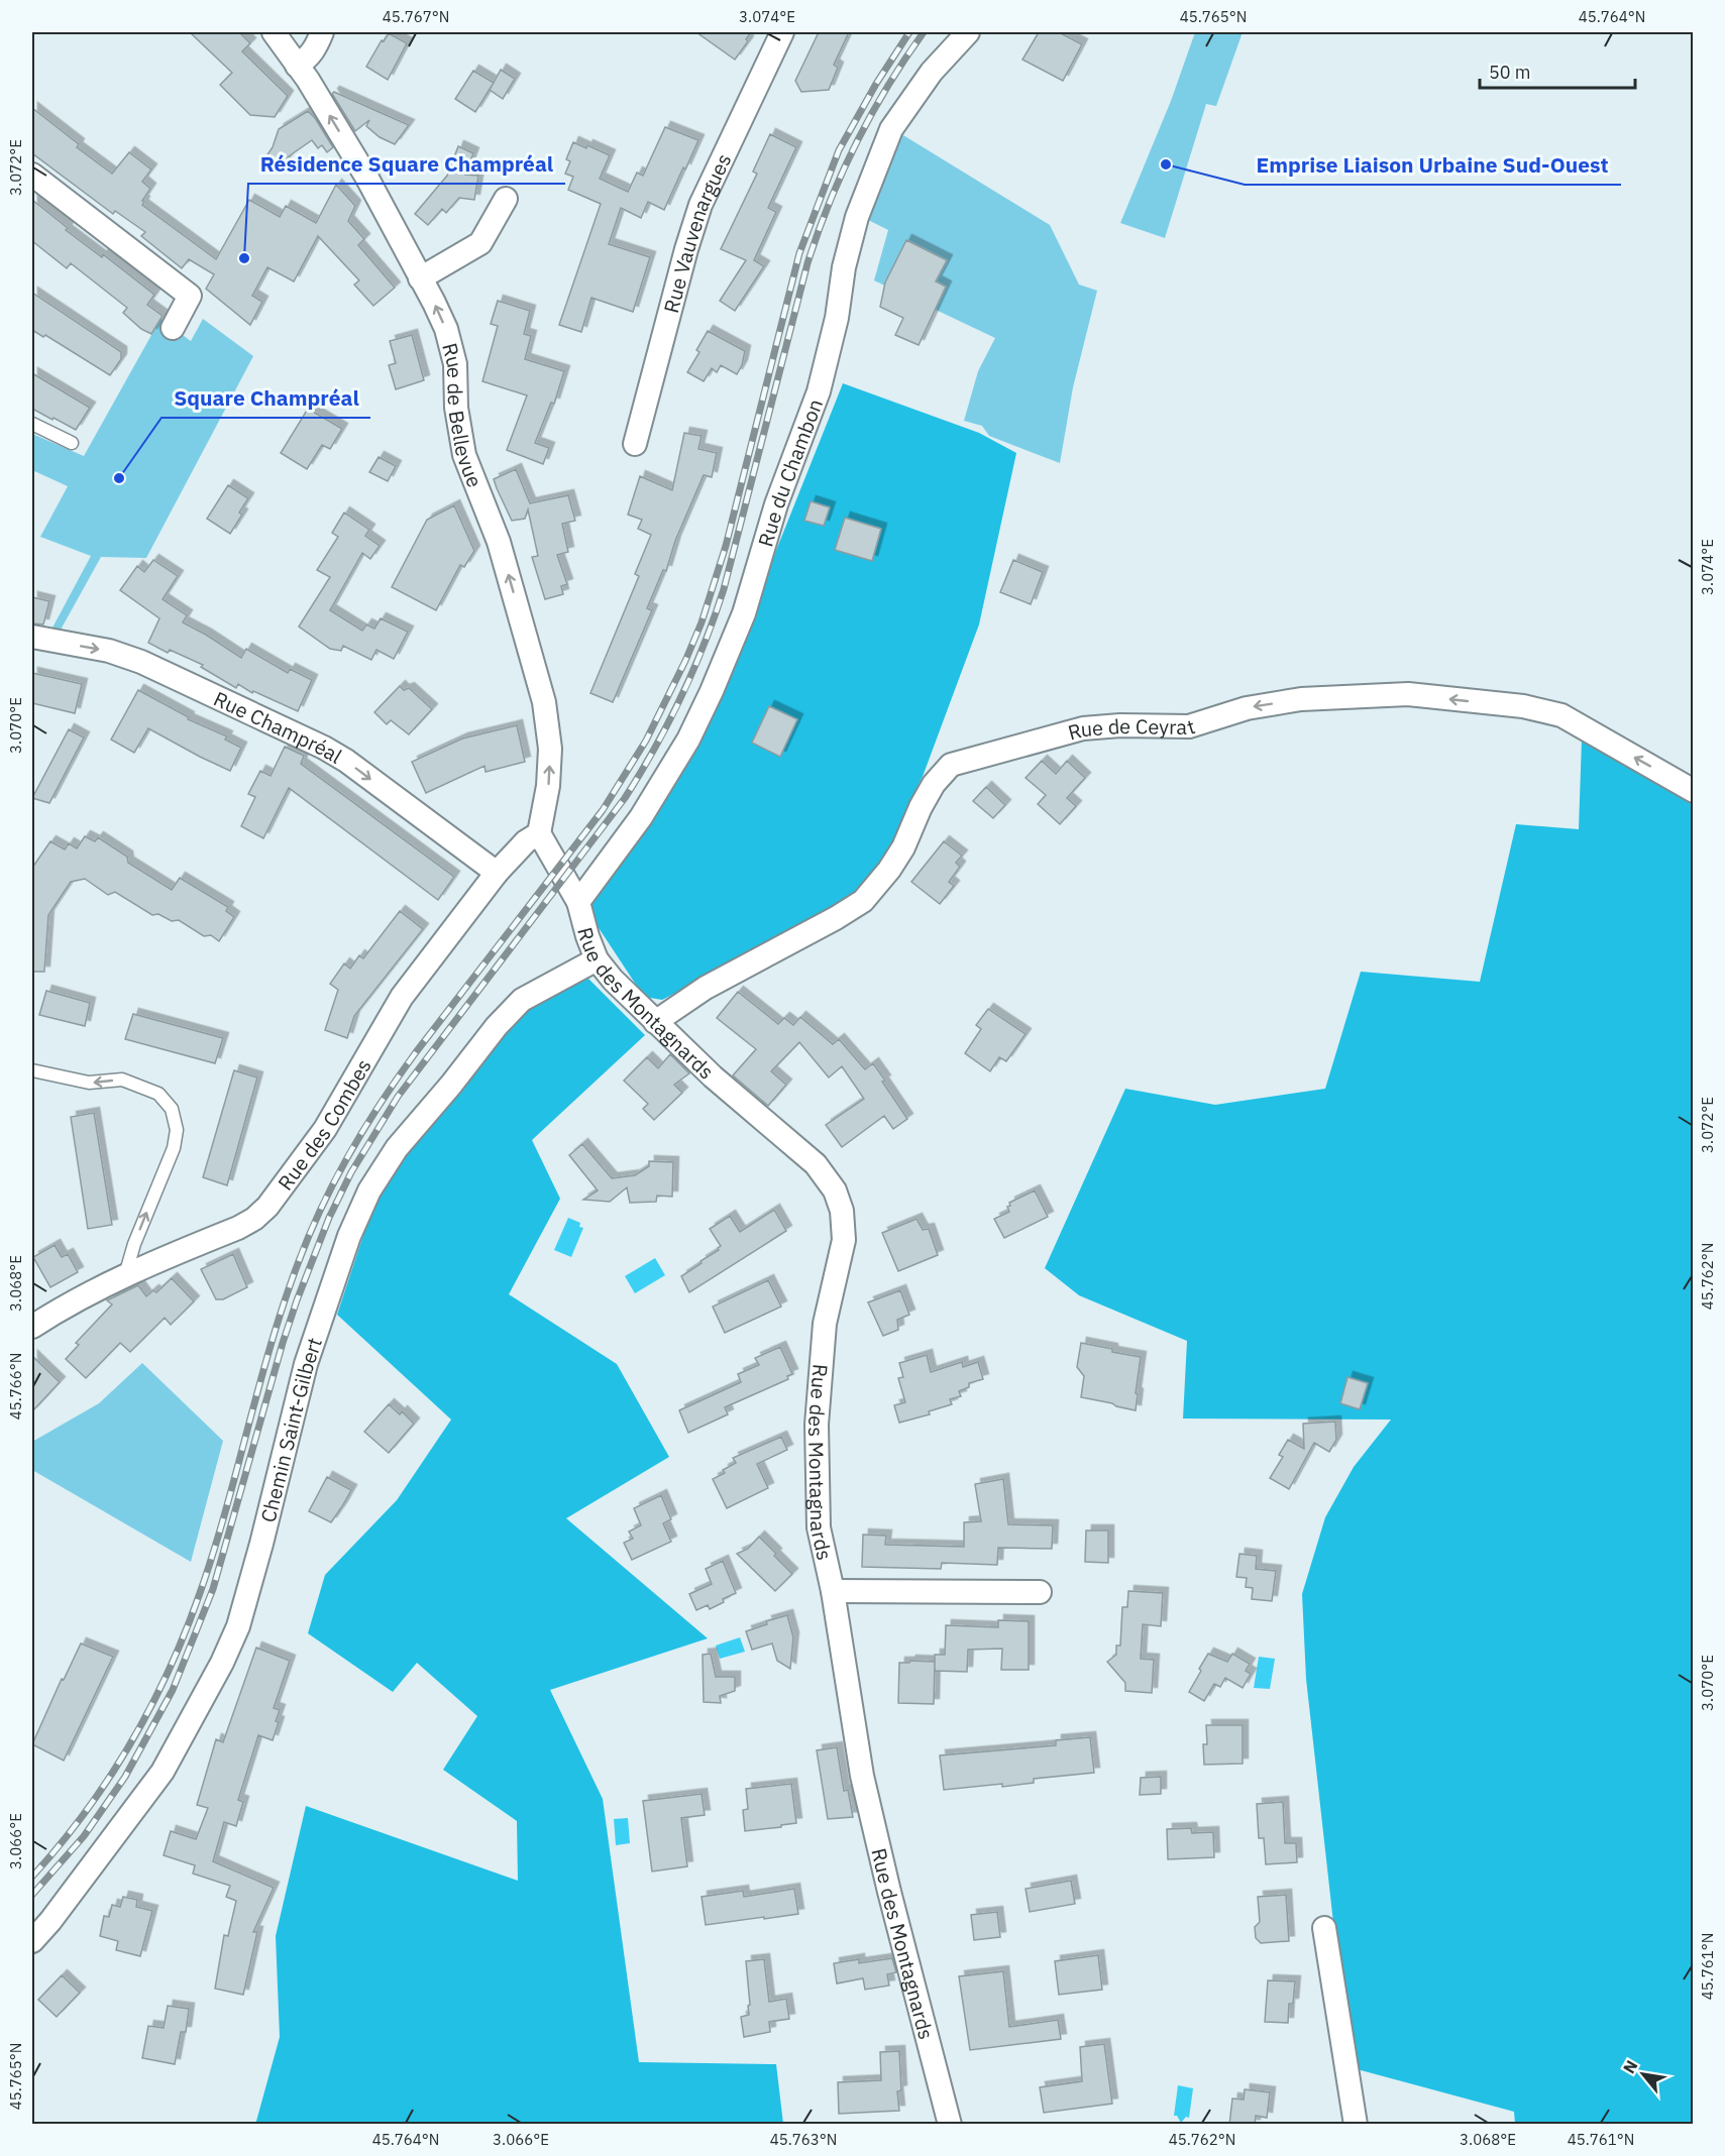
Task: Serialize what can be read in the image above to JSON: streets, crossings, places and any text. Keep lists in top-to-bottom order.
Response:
{
  "streets": {
    "street": [
      "Rue Vauvenargues",
      "Rue de Bellevue",
      "Rue du Chambon",
      "Rue Champréal",
      "Rue de Ceyrat",
      "Rue des Montagnards",
      "Rue des Combes",
      "Chemin Saint-Gilbert"
    ]
  },
  "crossings": [
    ["Rue de Bellevue", "Rue des Montagnards"],
    ["Rue de Bellevue", "Rue des Combes"],
    ["Rue du Chambon", "Rue des Montagnards"],
    ["Rue Champréal", "Rue des Combes"],
    ["Rue de Ceyrat", "Rue des Montagnards"],
    ["Rue des Montagnards", "Rue des Combes"],
    ["Rue des Montagnards", "Chemin Saint-Gilbert"]
  ],
  "one_way": ["Rue de Bellevue", "Rue Champréal", "Rue de Ceyrat"],
  "places": ["Emprise Liaison Urbaine Sud-Ouest", "Résidence Square Champréal", "Square Champréal"],
  "scale_bar": "50 m",
  "north": "top left",
  "coordinates": [
    "45.767°N",
    "3.074°E",
    "45.765°N",
    "45.764°N",
    "3.072°E",
    "3.070°E",
    "45.762°N",
    "3.068°E",
    "45.766°N",
    "3.066°E",
    "45.761°N",
    "45.763°N"
  ]
}
